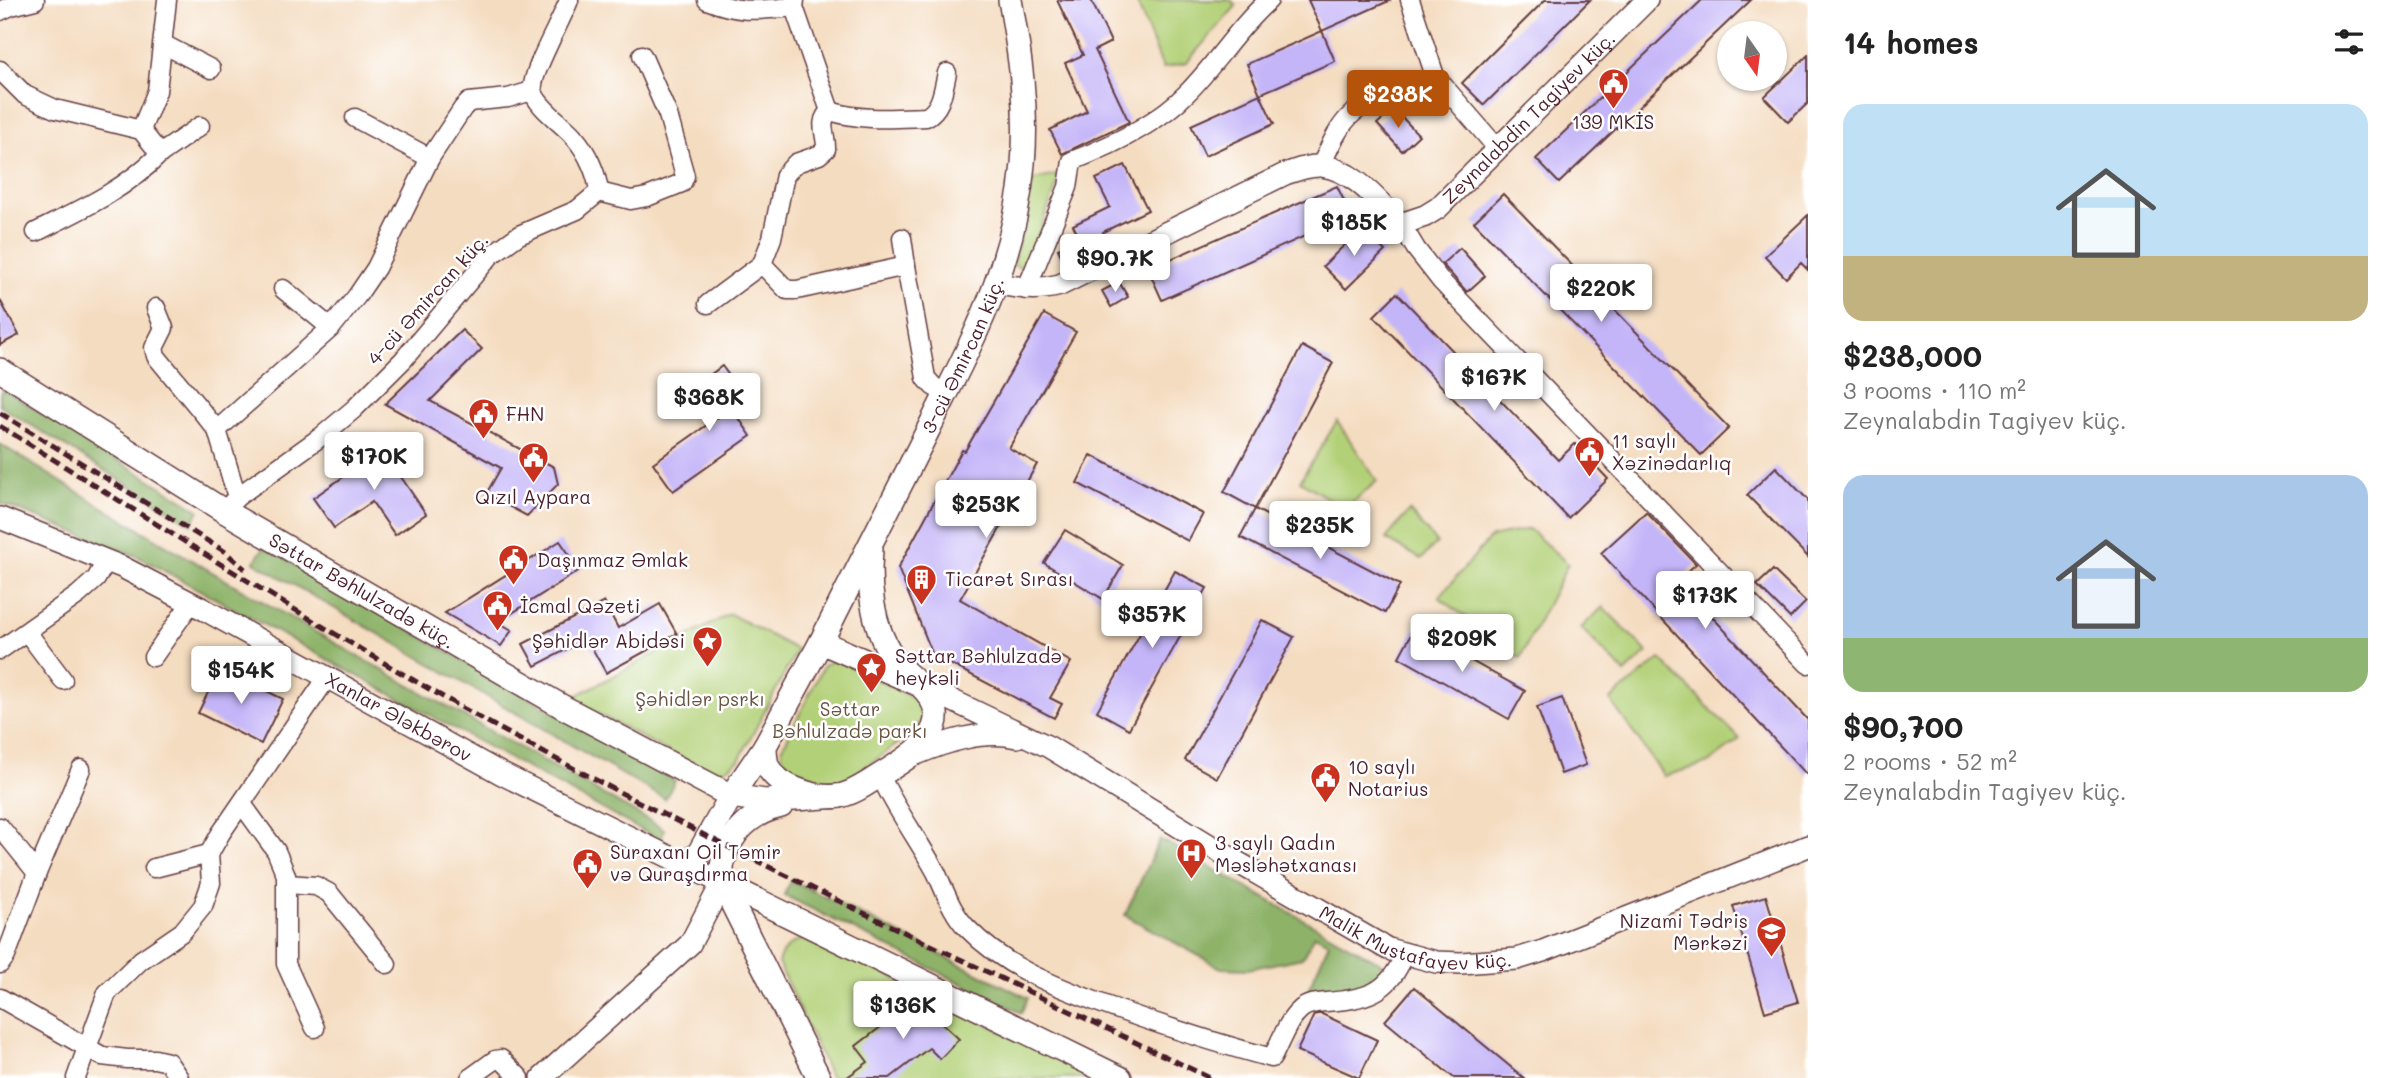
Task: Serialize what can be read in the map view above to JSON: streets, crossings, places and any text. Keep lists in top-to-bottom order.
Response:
{
  "streets": {
    "main road": ["3-cü Əmircan küç.", "Səttar Bəhlulzadə küç."],
    "street": [
      "Zeynalabdin Tagiyev küç.",
      "4-cü Əmircan küç.",
      "Xanlar Ələkbərov",
      "Malik Mustafayev küç."
    ]
  },
  "crossings": [
    ["4-cü Əmircan küç.", "Səttar Bəhlulzadə küç."],
    ["3-cü Əmircan küç.", "Səttar Bəhlulzadə küç."]
  ],
  "parks": ["Şəhidlər psrkı", "Səttar Bəhlulzadə parkı"],
  "places": {
    "public building": [
      "139 MKİS",
      "FHN",
      "11 saylı Xəzinədarlıq",
      "Qızıl Aypara",
      "Daşınmaz Əmlak",
      "İcmal Qəzeti",
      "10 saylı Notarius",
      "Suraxanı Oil Təmir və Quraşdırma"
    ],
    "building": ["Ticarət Sırası"],
    "place": ["Şəhidlər Abidəsi", "Səttar Bəhlulzadə heykəli"],
    "hospital": ["3 saylı Qadın Məsləhətxanası"],
    "school or university": ["Nizami Tədris Mərkəzi"]
  },
  "north": "bottom",
  "page": {
    "heading": "14 homes",
    "price": [
      "$238K",
      "$185K",
      "$90.7K",
      "$220K",
      "$167K",
      "$368K",
      "$170K",
      "$253K",
      "$235K",
      "$173K",
      "$357K",
      "$209K",
      "$154K",
      "$136K"
    ],
    "list": [
      {
        "name": "$238,000",
        "note": "3 rooms · 110 m² · Zeynalabdin Tagiyev küç."
      },
      {
        "name": "$90,700",
        "note": "2 rooms · 52 m² · Zeynalabdin Tagiyev küç."
      }
    ]
  }
}
